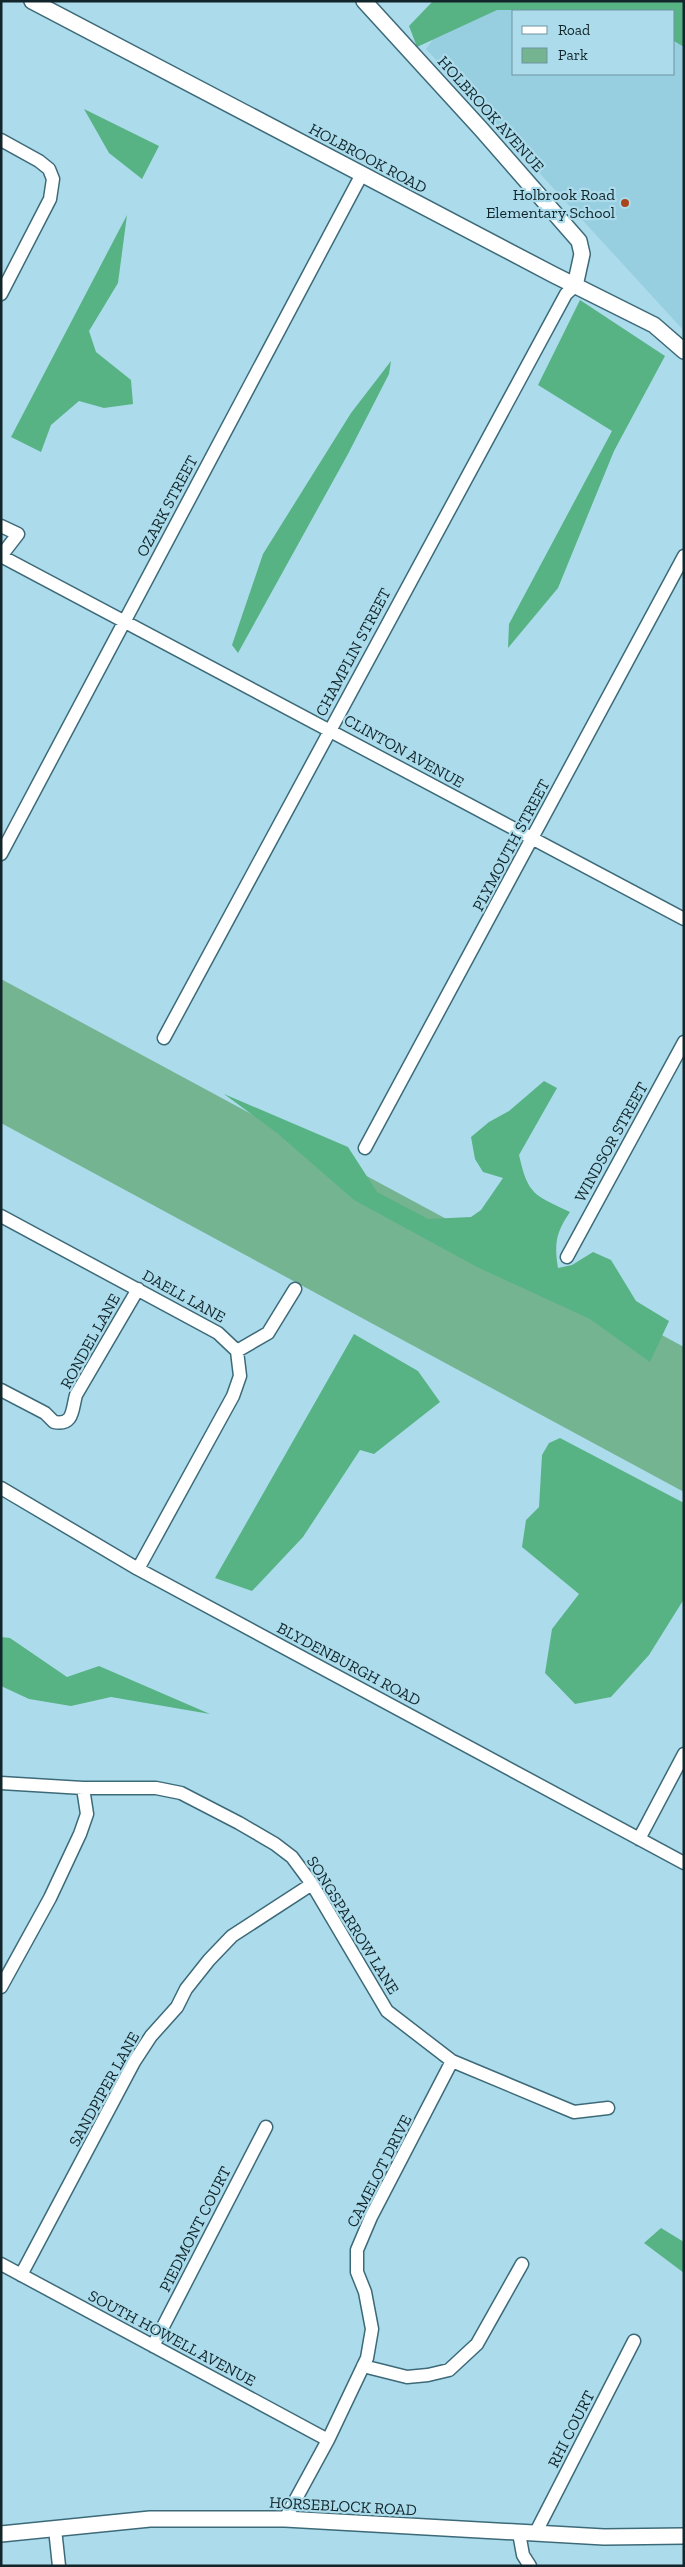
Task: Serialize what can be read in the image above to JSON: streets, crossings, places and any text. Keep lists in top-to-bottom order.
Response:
{
  "streets": {
    "street": [
      "HOLBROOK AVENUE",
      "HOLBROOK ROAD",
      "OZARK STREET",
      "CHAMPLIN STREET",
      "CLINTON AVENUE",
      "PLYMOUTH STREET",
      "WINDSOR STREET",
      "DAELL LANE",
      "RONDEL LANE",
      "BLYDENBURGH ROAD",
      "SONGSPARROW LANE",
      "SANDPIPER LANE",
      "CAMELOT DRIVE",
      "PIEDMONT COURT",
      "SOUTH HOWELL AVENUE",
      "RHI COURT",
      "HORSEBLOCK ROAD"
    ]
  },
  "crossings": [
    ["HOLBROOK AVENUE", "HOLBROOK ROAD"],
    ["HOLBROOK AVENUE", "CHAMPLIN STREET"],
    ["HOLBROOK ROAD", "OZARK STREET"],
    ["HOLBROOK ROAD", "CHAMPLIN STREET"],
    ["OZARK STREET", "CLINTON AVENUE"],
    ["CHAMPLIN STREET", "CLINTON AVENUE"],
    ["CLINTON AVENUE", "PLYMOUTH STREET"],
    ["DAELL LANE", "RONDEL LANE"],
    ["SONGSPARROW LANE", "SANDPIPER LANE"],
    ["SONGSPARROW LANE", "CAMELOT DRIVE"],
    ["SANDPIPER LANE", "SOUTH HOWELL AVENUE"],
    ["CAMELOT DRIVE", "SOUTH HOWELL AVENUE"],
    ["CAMELOT DRIVE", "HORSEBLOCK ROAD"],
    ["PIEDMONT COURT", "SOUTH HOWELL AVENUE"],
    ["RHI COURT", "HORSEBLOCK ROAD"]
  ],
  "places": ["Holbrook Road Elementary School"],
  "legend": ["Road", "Park"]
}
